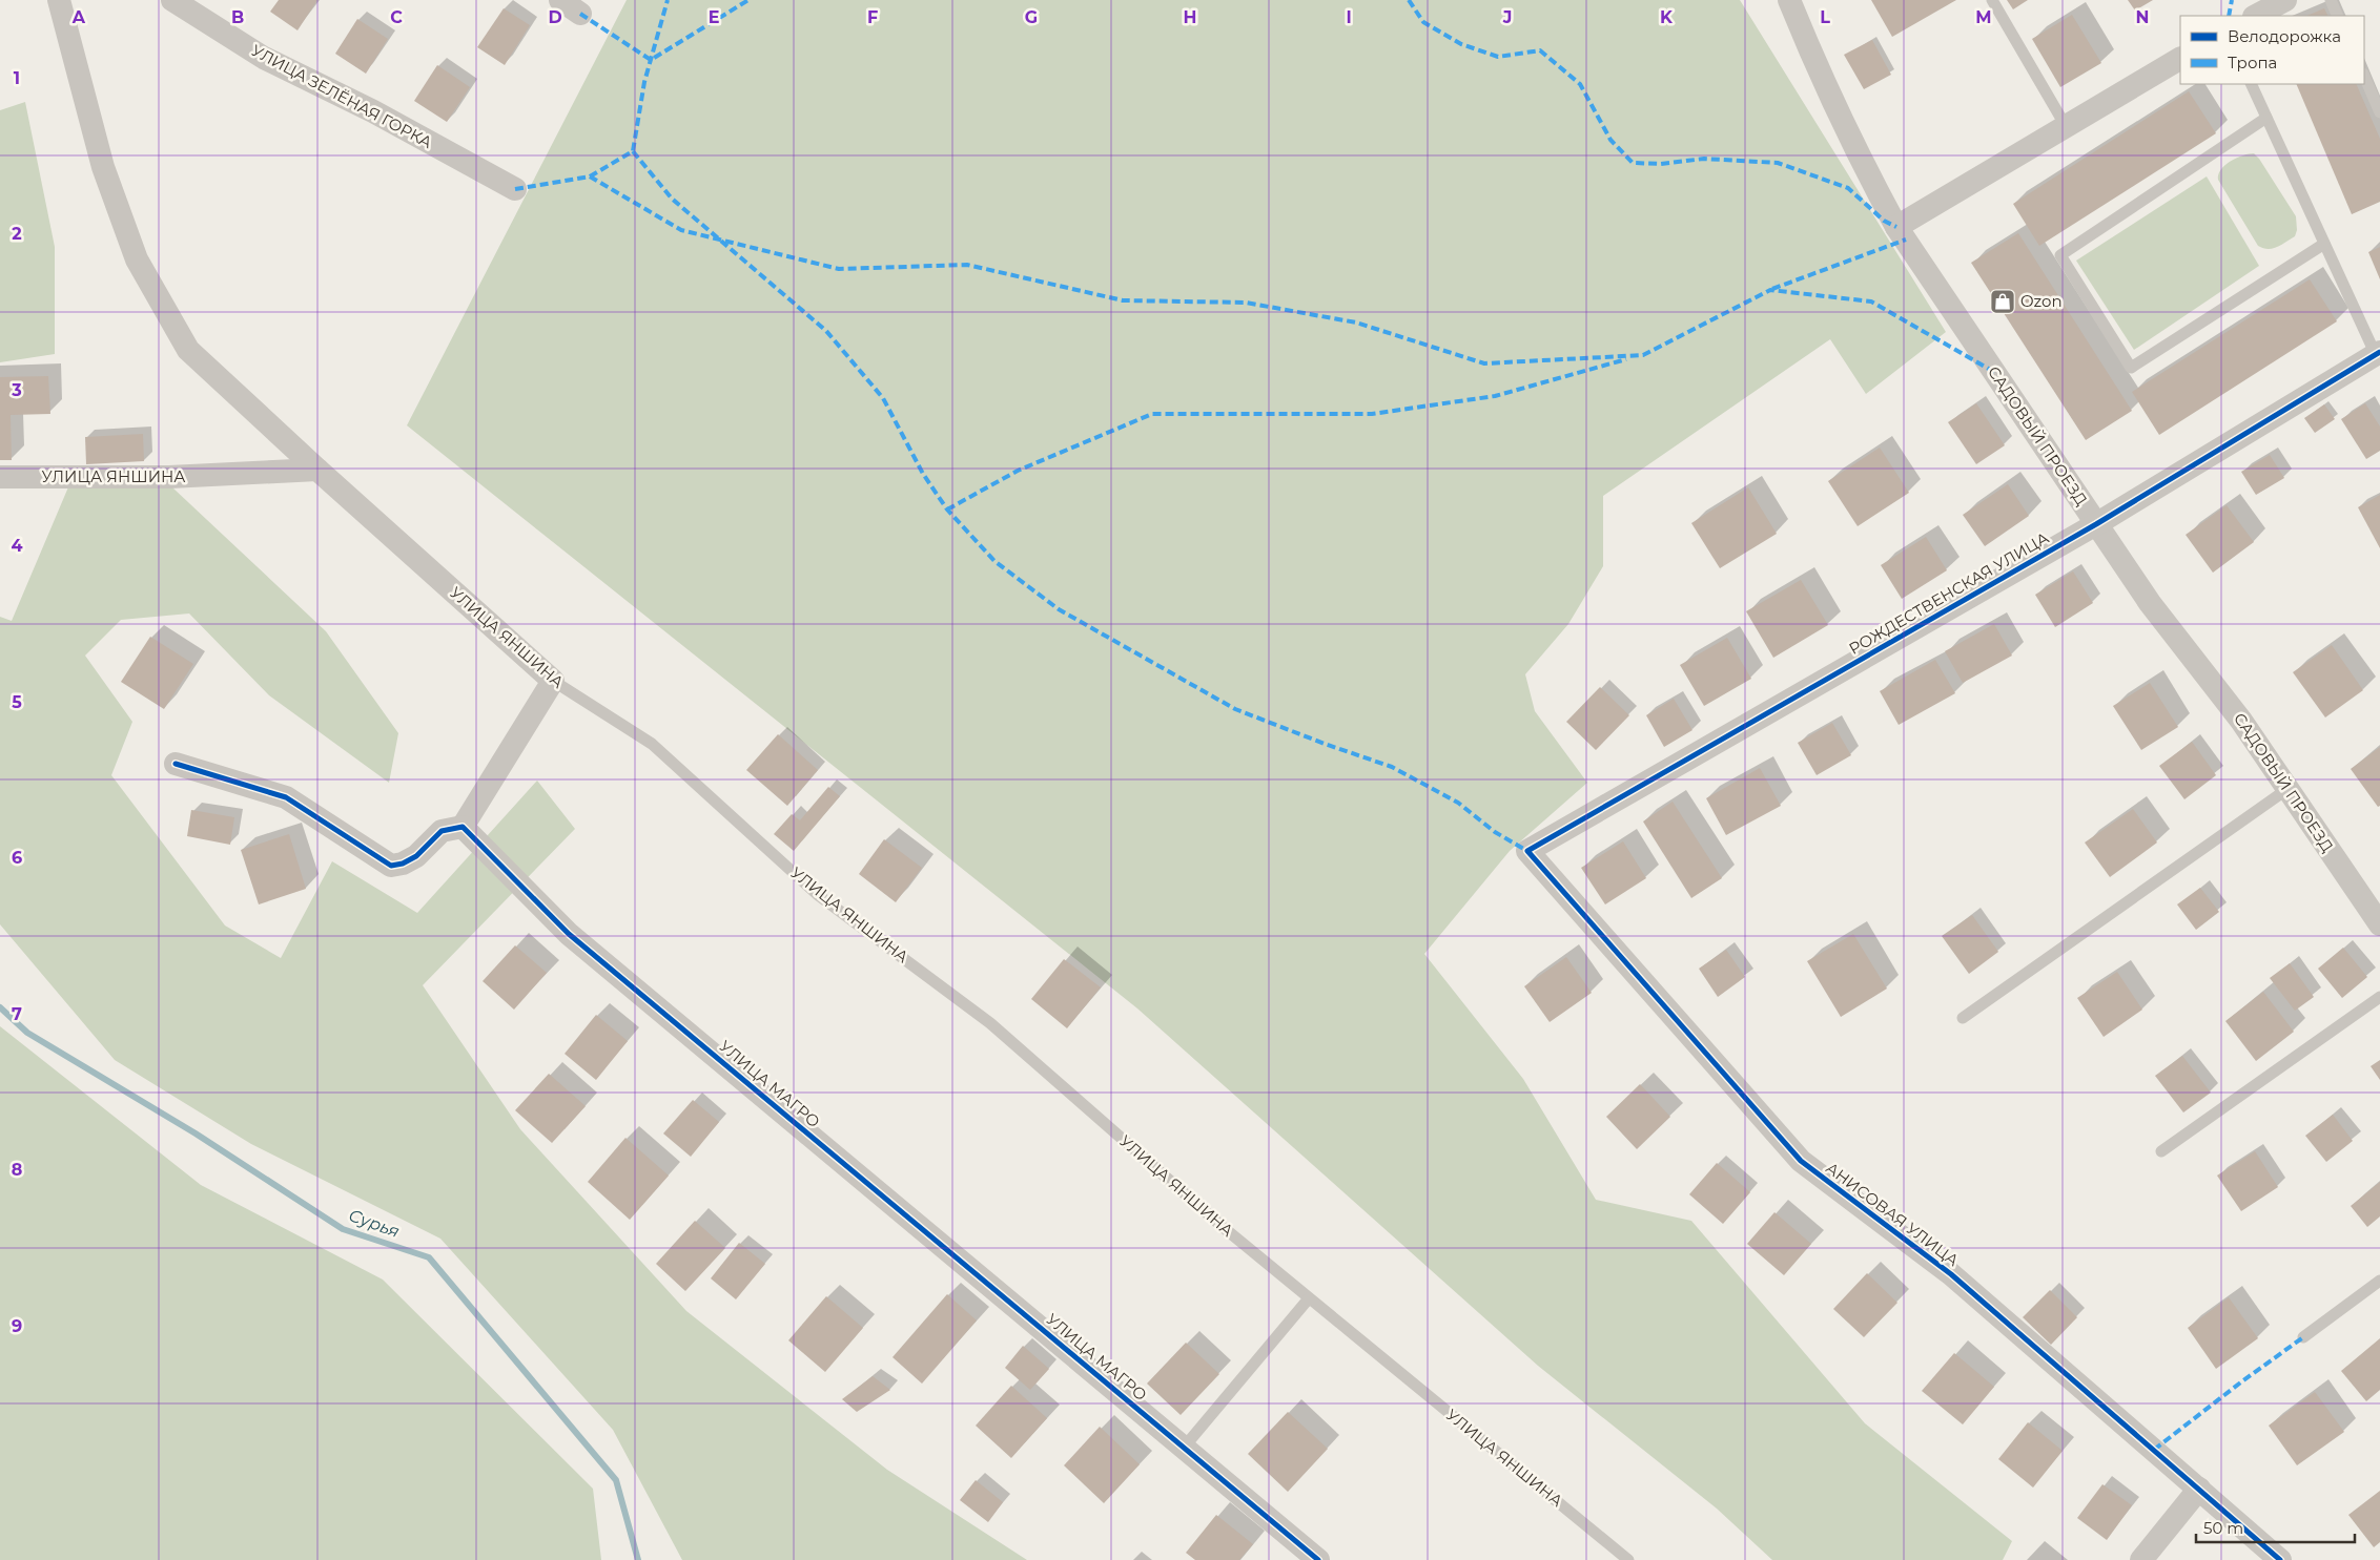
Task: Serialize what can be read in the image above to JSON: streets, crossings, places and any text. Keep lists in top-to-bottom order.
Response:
{
  "streets": {
    "street": [
      "УЛИЦА ЗЕЛЁНАЯ ГОРКА",
      "САДОВЫЙ ПРОЕЗД",
      "УЛИЦА ЯНШИНА",
      "РОЖДЕСТВЕНСКАЯ УЛИЦА",
      "УЛИЦА МАГРО",
      "АНИСОВАЯ УЛИЦА"
    ]
  },
  "crossings": [
    ["САДОВЫЙ ПРОЕЗД", "РОЖДЕСТВЕНСКАЯ УЛИЦА"],
    ["РОЖДЕСТВЕНСКАЯ УЛИЦА", "АНИСОВАЯ УЛИЦА"]
  ],
  "water": ["Сурья"],
  "places": {
    "shop": ["Ozon"]
  },
  "legend": ["Велодорожка", "Тропа"],
  "scale_bar": "50 m",
  "grid": {
    "columns": [
      "A",
      "B",
      "C",
      "D",
      "E",
      "F",
      "G",
      "H",
      "I",
      "J",
      "K",
      "L",
      "M",
      "N"
    ],
    "rows": [
      "1",
      "2",
      "3",
      "4",
      "5",
      "6",
      "7",
      "8",
      "9"
    ]
  }
}
